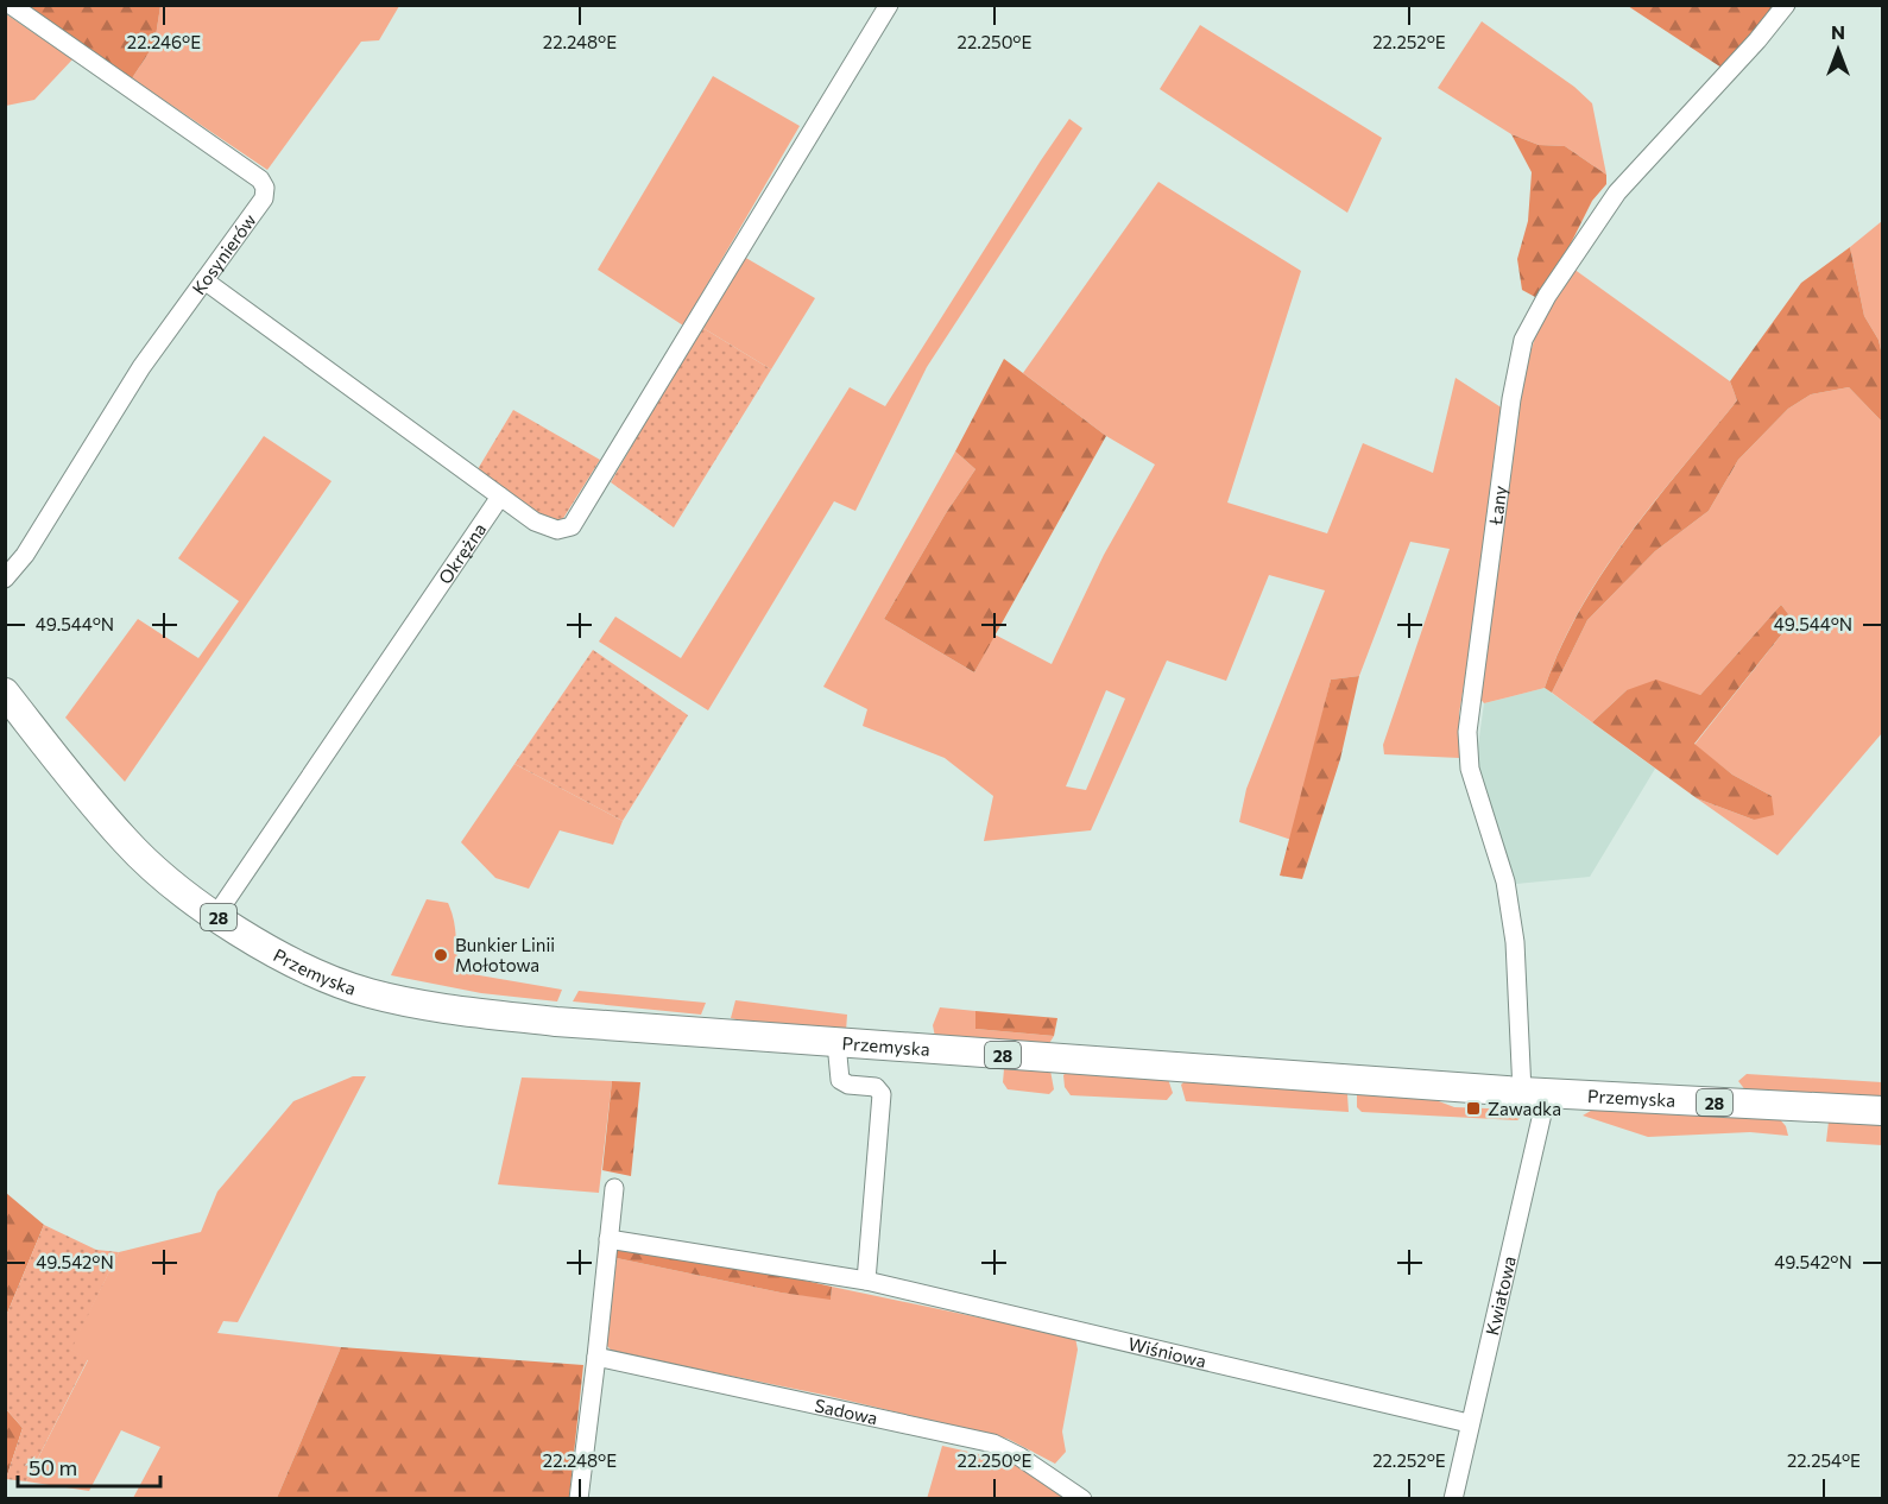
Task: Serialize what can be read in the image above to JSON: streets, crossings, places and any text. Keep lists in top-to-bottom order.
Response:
{
  "streets": {
    "main road": ["28", "Przemyska"],
    "street": [
      "Kosynierów",
      "Łany",
      "Okrężna",
      "Kwiatowa",
      "Wiśniowa",
      "Sadowa"
    ]
  },
  "crossings": [
    ["Łany", "Przemyska"],
    ["Łany", "Kwiatowa"],
    ["Okrężna", "Przemyska"],
    ["Przemyska", "Kwiatowa"],
    ["Kwiatowa", "Wiśniowa"]
  ],
  "places": {
    "other": ["Bunkier Linii Mołotowa"],
    "transit": ["Zawadka"]
  },
  "scale_bar": "50 m",
  "north": "top",
  "coordinates": [
    "22.246°E",
    "22.248°E",
    "22.250°E",
    "22.252°E",
    "49.544°N",
    "49.542°N",
    "22.254°E"
  ]
}
